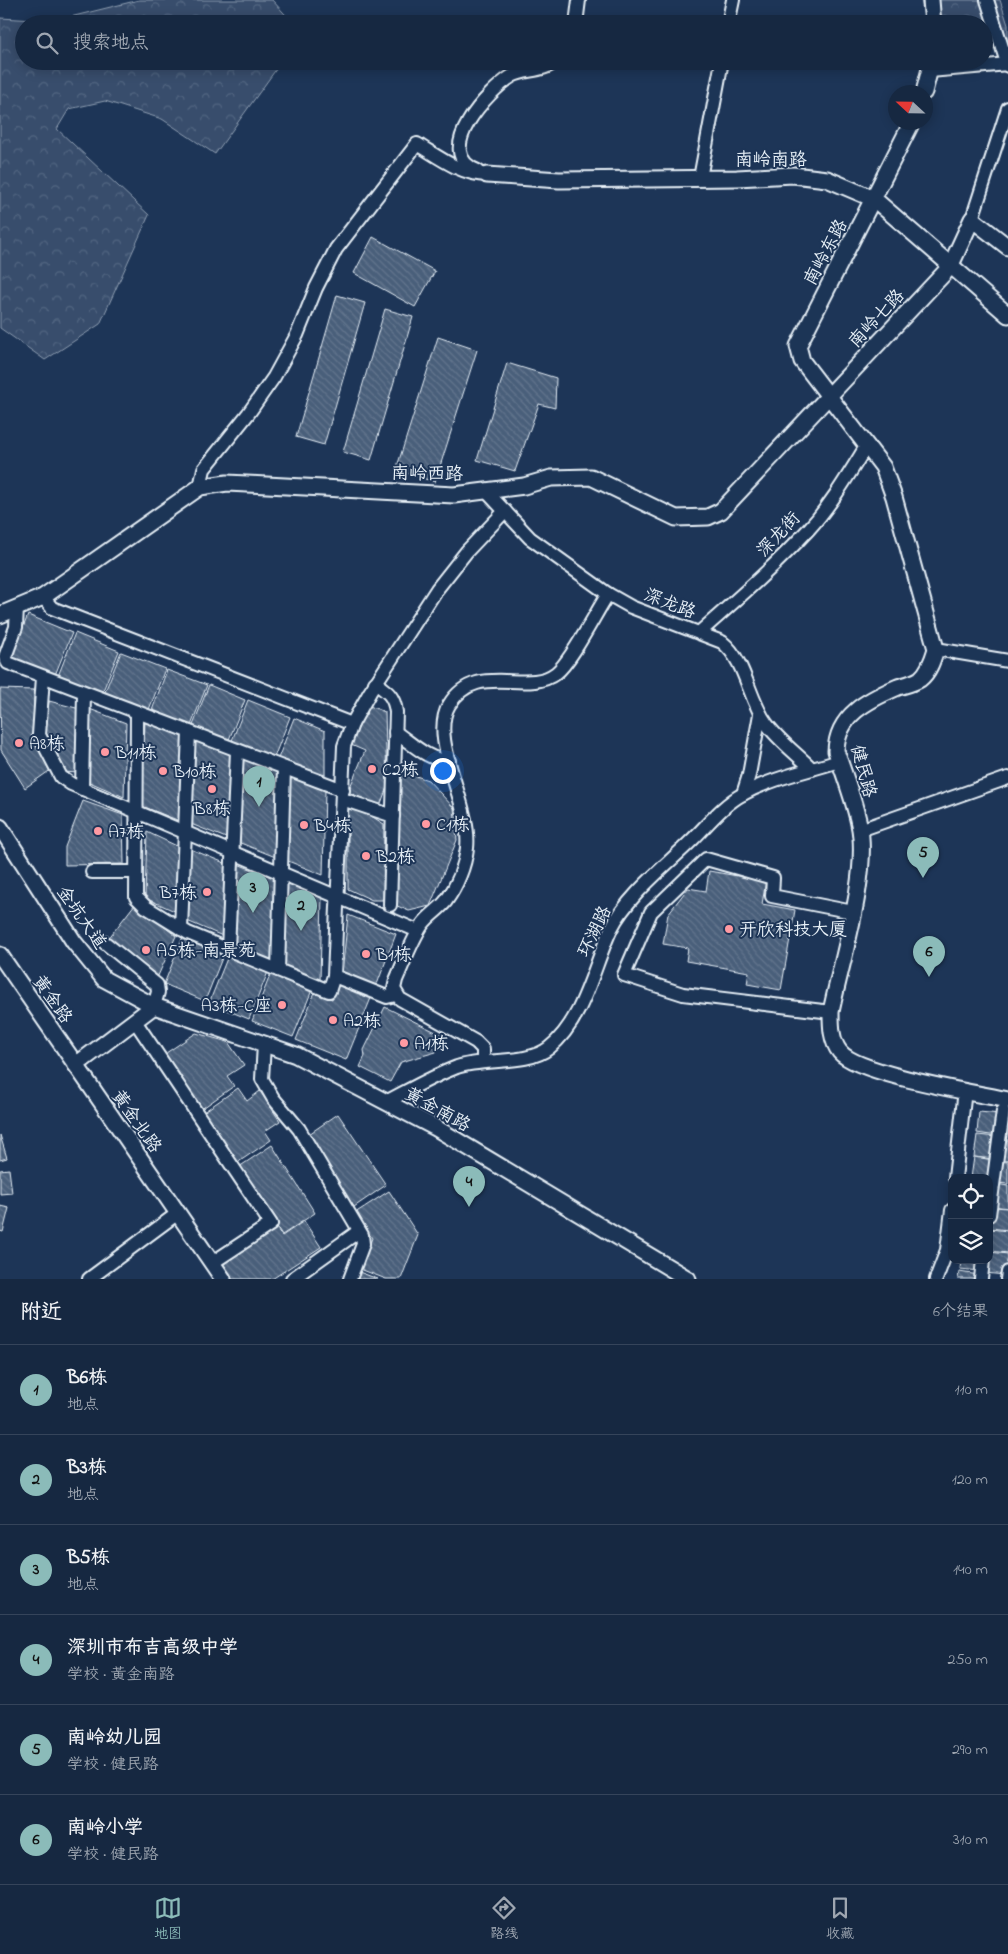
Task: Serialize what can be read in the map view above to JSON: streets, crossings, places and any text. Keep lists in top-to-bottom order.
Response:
{
  "streets": {
    "street": [
      "南岭南路",
      "南岭东路",
      "南岭七路",
      "南岭西路",
      "深龙街",
      "深龙路",
      "健民路",
      "金坑大道",
      "环湖路",
      "黄金路",
      "黄金南路",
      "黄金北路"
    ]
  },
  "crossings": [
    ["南岭南路", "南岭东路"],
    ["南岭南路", "南岭七路"],
    ["南岭东路", "南岭七路"],
    ["南岭东路", "南岭西路"],
    ["南岭七路", "南岭西路"],
    ["南岭西路", "深龙路"],
    ["深龙街", "深龙路"],
    ["深龙路", "环湖路"],
    ["健民路", "环湖路"],
    ["金坑大道", "黄金南路"],
    ["环湖路", "黄金南路"],
    ["黄金路", "黄金北路"]
  ],
  "places": [
    "A8栋",
    "B11栋",
    "C2栋",
    "B10栋",
    "B8栋",
    "C1栋",
    "B4栋",
    "A7栋",
    "B2栋",
    "B7栋",
    "开欣科技大厦",
    "A5栋-南景苑",
    "B1栋",
    "A3栋-C座",
    "A2栋",
    "A1栋"
  ],
  "north": "left",
  "page": {
    "search": "搜索地点",
    "pins": [
      "1",
      "5",
      "3",
      "2",
      "6",
      "4"
    ],
    "heading": ["附近", "6个结果"],
    "list": [
      {
        "mark": "1",
        "name": "B6栋",
        "note": "地点",
        "value": "110 m"
      },
      {
        "mark": "2",
        "name": "B3栋",
        "note": "地点",
        "value": "120 m"
      },
      {
        "mark": "3",
        "name": "B5栋",
        "note": "地点",
        "value": "140 m"
      },
      {
        "mark": "4",
        "name": "深圳市布吉高级中学",
        "note": "学校 · 黄金南路",
        "value": "250 m"
      },
      {
        "mark": "5",
        "name": "南岭幼儿园",
        "note": "学校 · 健民路",
        "value": "290 m"
      },
      {
        "mark": "6",
        "name": "南岭小学",
        "note": "学校 · 健民路",
        "value": "310 m"
      }
    ],
    "nav": ["地图", "路线", "收藏"]
  }
}
